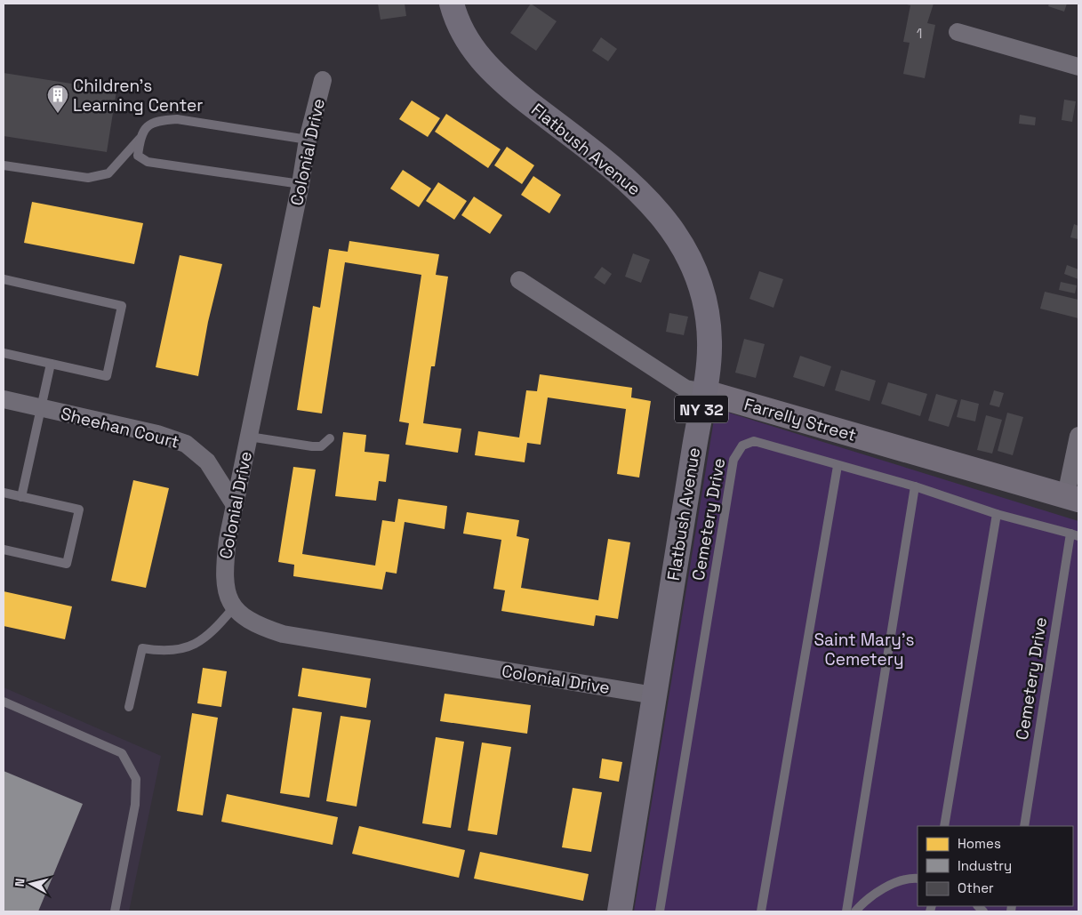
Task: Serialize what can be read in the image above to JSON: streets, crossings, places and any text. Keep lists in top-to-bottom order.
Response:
{
  "streets": {
    "main road": ["Flatbush Avenue", "NY 32"],
    "street": ["Colonial Drive", "Farrelly Street", "Sheehan Court"],
    "lane": ["Cemetery Drive"]
  },
  "crossings": [
    ["Flatbush Avenue", "Colonial Drive"],
    ["Flatbush Avenue", "Farrelly Street"],
    ["Colonial Drive", "Sheehan Court"]
  ],
  "parks": ["Saint Mary's Cemetery"],
  "places": {
    "building": ["Children's Learning Center"]
  },
  "house_numbers": ["1"],
  "legend": ["Homes", "Industry", "Other"],
  "north": "left"
}
